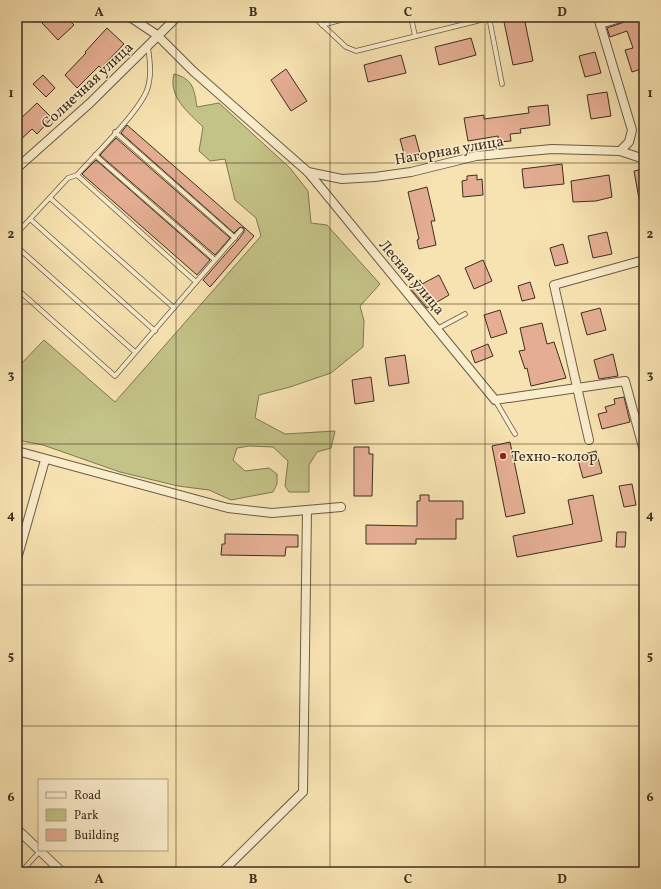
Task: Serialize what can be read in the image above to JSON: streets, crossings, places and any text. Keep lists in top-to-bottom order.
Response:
{
  "streets": {
    "street": ["Солнечная улица", "Нагорная улица", "Лесная улица"]
  },
  "crossings": [
    ["Солнечная улица", "Лесная улица"],
    ["Нагорная улица", "Лесная улица"]
  ],
  "places": ["Техно-колор"],
  "legend": ["Road", "Park", "Building"],
  "grid": {
    "columns": [
      "A",
      "B",
      "C",
      "D"
    ],
    "rows": [
      "1",
      "2",
      "3",
      "4",
      "5",
      "6"
    ]
  }
}
